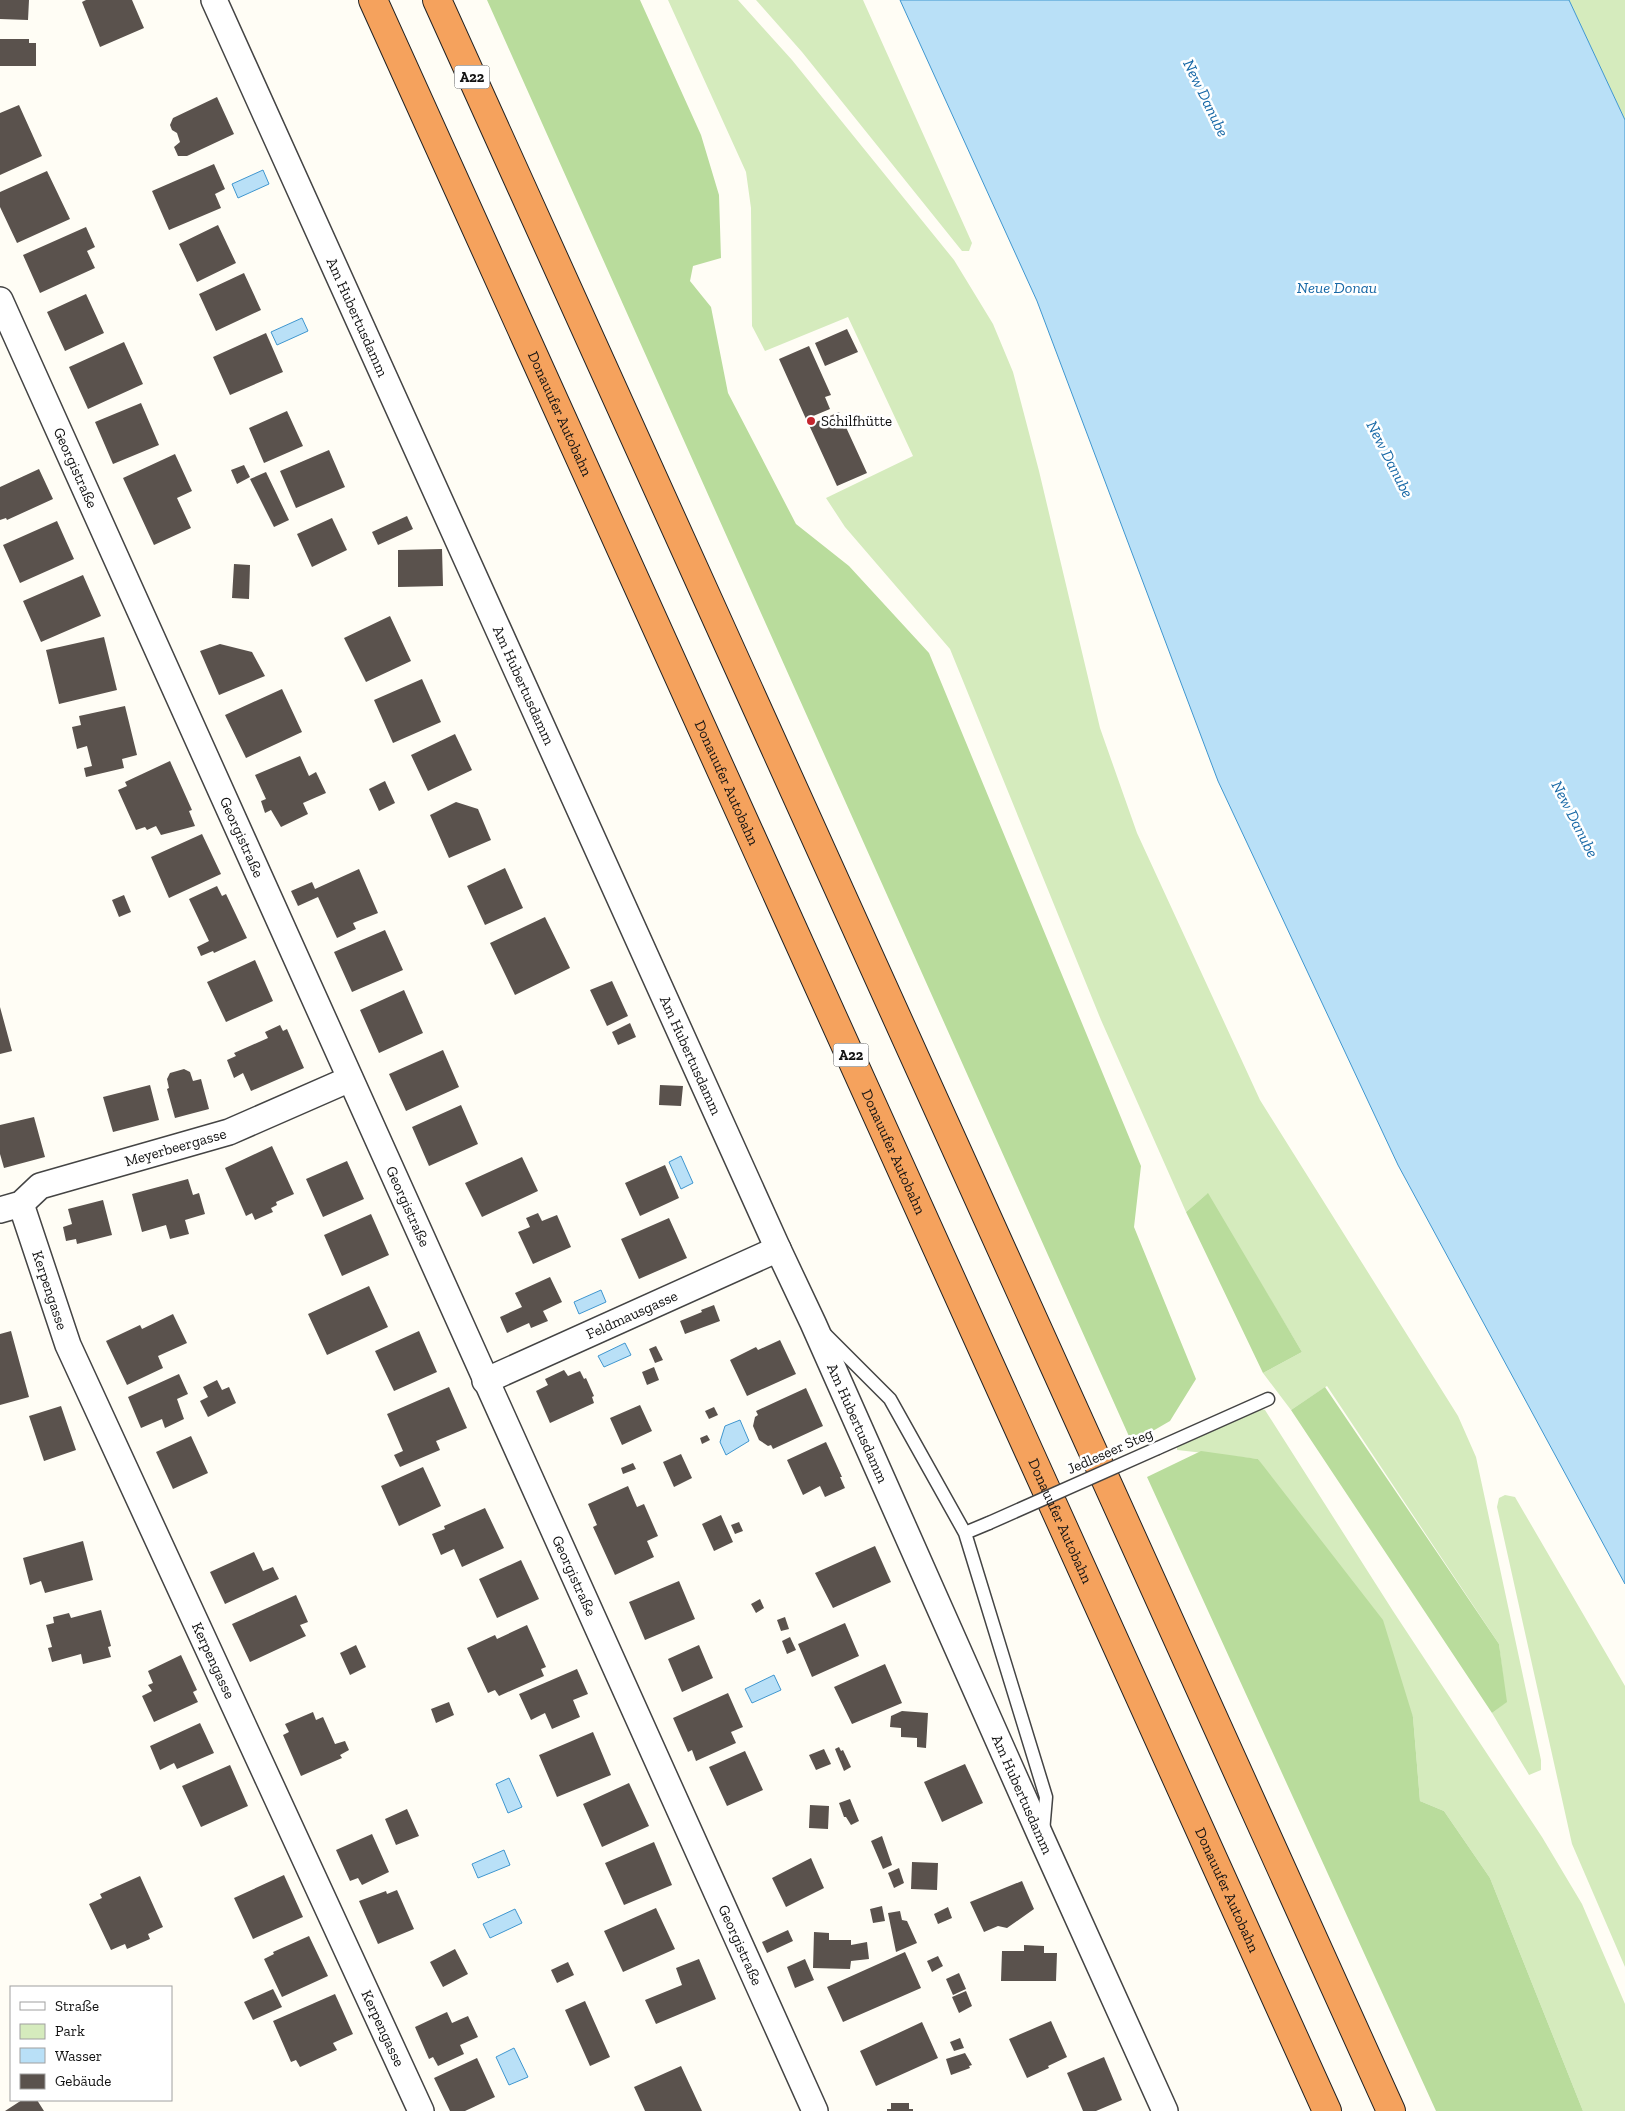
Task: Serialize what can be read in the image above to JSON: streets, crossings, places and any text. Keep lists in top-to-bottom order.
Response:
{
  "streets": {
    "highway": ["A22", "Donauufer Autobahn"],
    "street": [
      "Am Hubertusdamm",
      "Georgistraße",
      "Meyerbeergasse",
      "Kerpengasse",
      "Feldmausgasse"
    ],
    "lane": ["Jedleseer Steg"]
  },
  "crossings": [
    ["Am Hubertusdamm", "Feldmausgasse"],
    ["Georgistraße", "Meyerbeergasse"],
    ["Georgistraße", "Feldmausgasse"],
    ["Meyerbeergasse", "Kerpengasse"]
  ],
  "water": ["New Danube", "Neue Donau"],
  "places": ["Schilfhütte"],
  "legend": [
    "Straße",
    "Park",
    "Wasser",
    "Gebäude"
  ]
}
